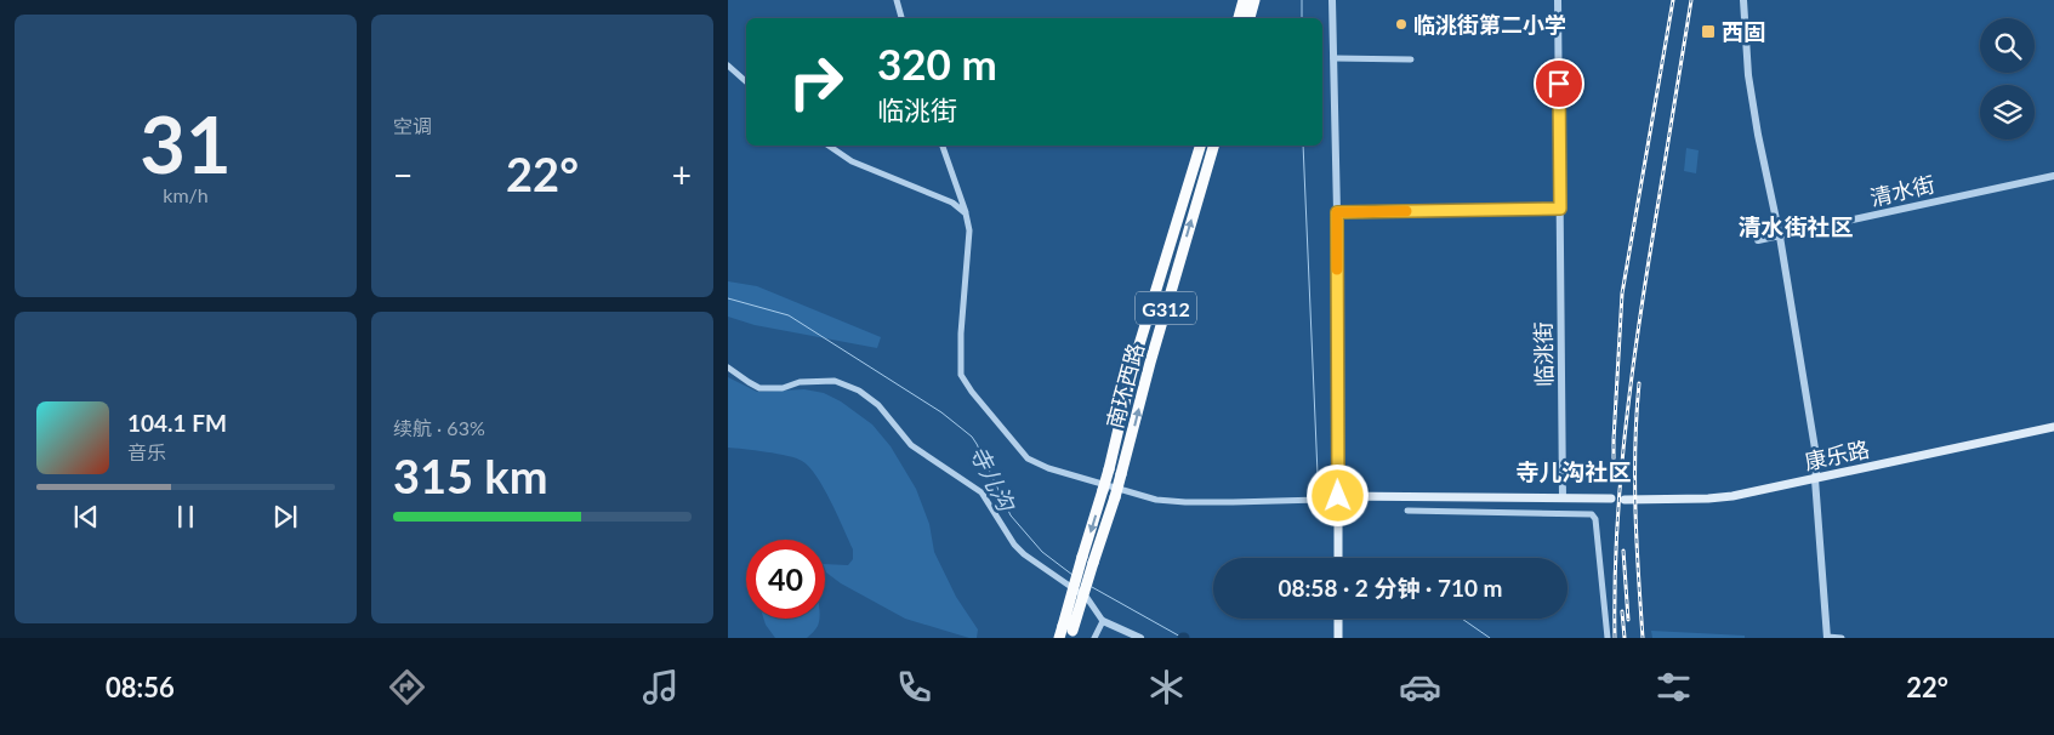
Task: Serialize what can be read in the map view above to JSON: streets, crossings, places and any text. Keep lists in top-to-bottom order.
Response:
{
  "streets": {
    "highway": ["G312", "南环西路"],
    "main road": ["康乐路"],
    "street": ["清水街", "临洮街"]
  },
  "districts": ["清水街社区", "寺儿沟社区"],
  "water": ["寺儿沟"],
  "places": {
    "other": ["临洮街第二小学"],
    "transit": ["西固"]
  },
  "page": {
    "tile": [
      ["31", "km/h"],
      "空调",
      ["续航 · 63%", "315 km"]
    ],
    "turn": ["320 m", "临洮街"],
    "heat": ["−", "22°", "+"],
    "song": ["104.1 FM", "音乐"],
    "limit": "40",
    "trip": "08:58 · 2 分钟 · 710 m",
    "tabs": ["08:56", "22°"]
  }
}
